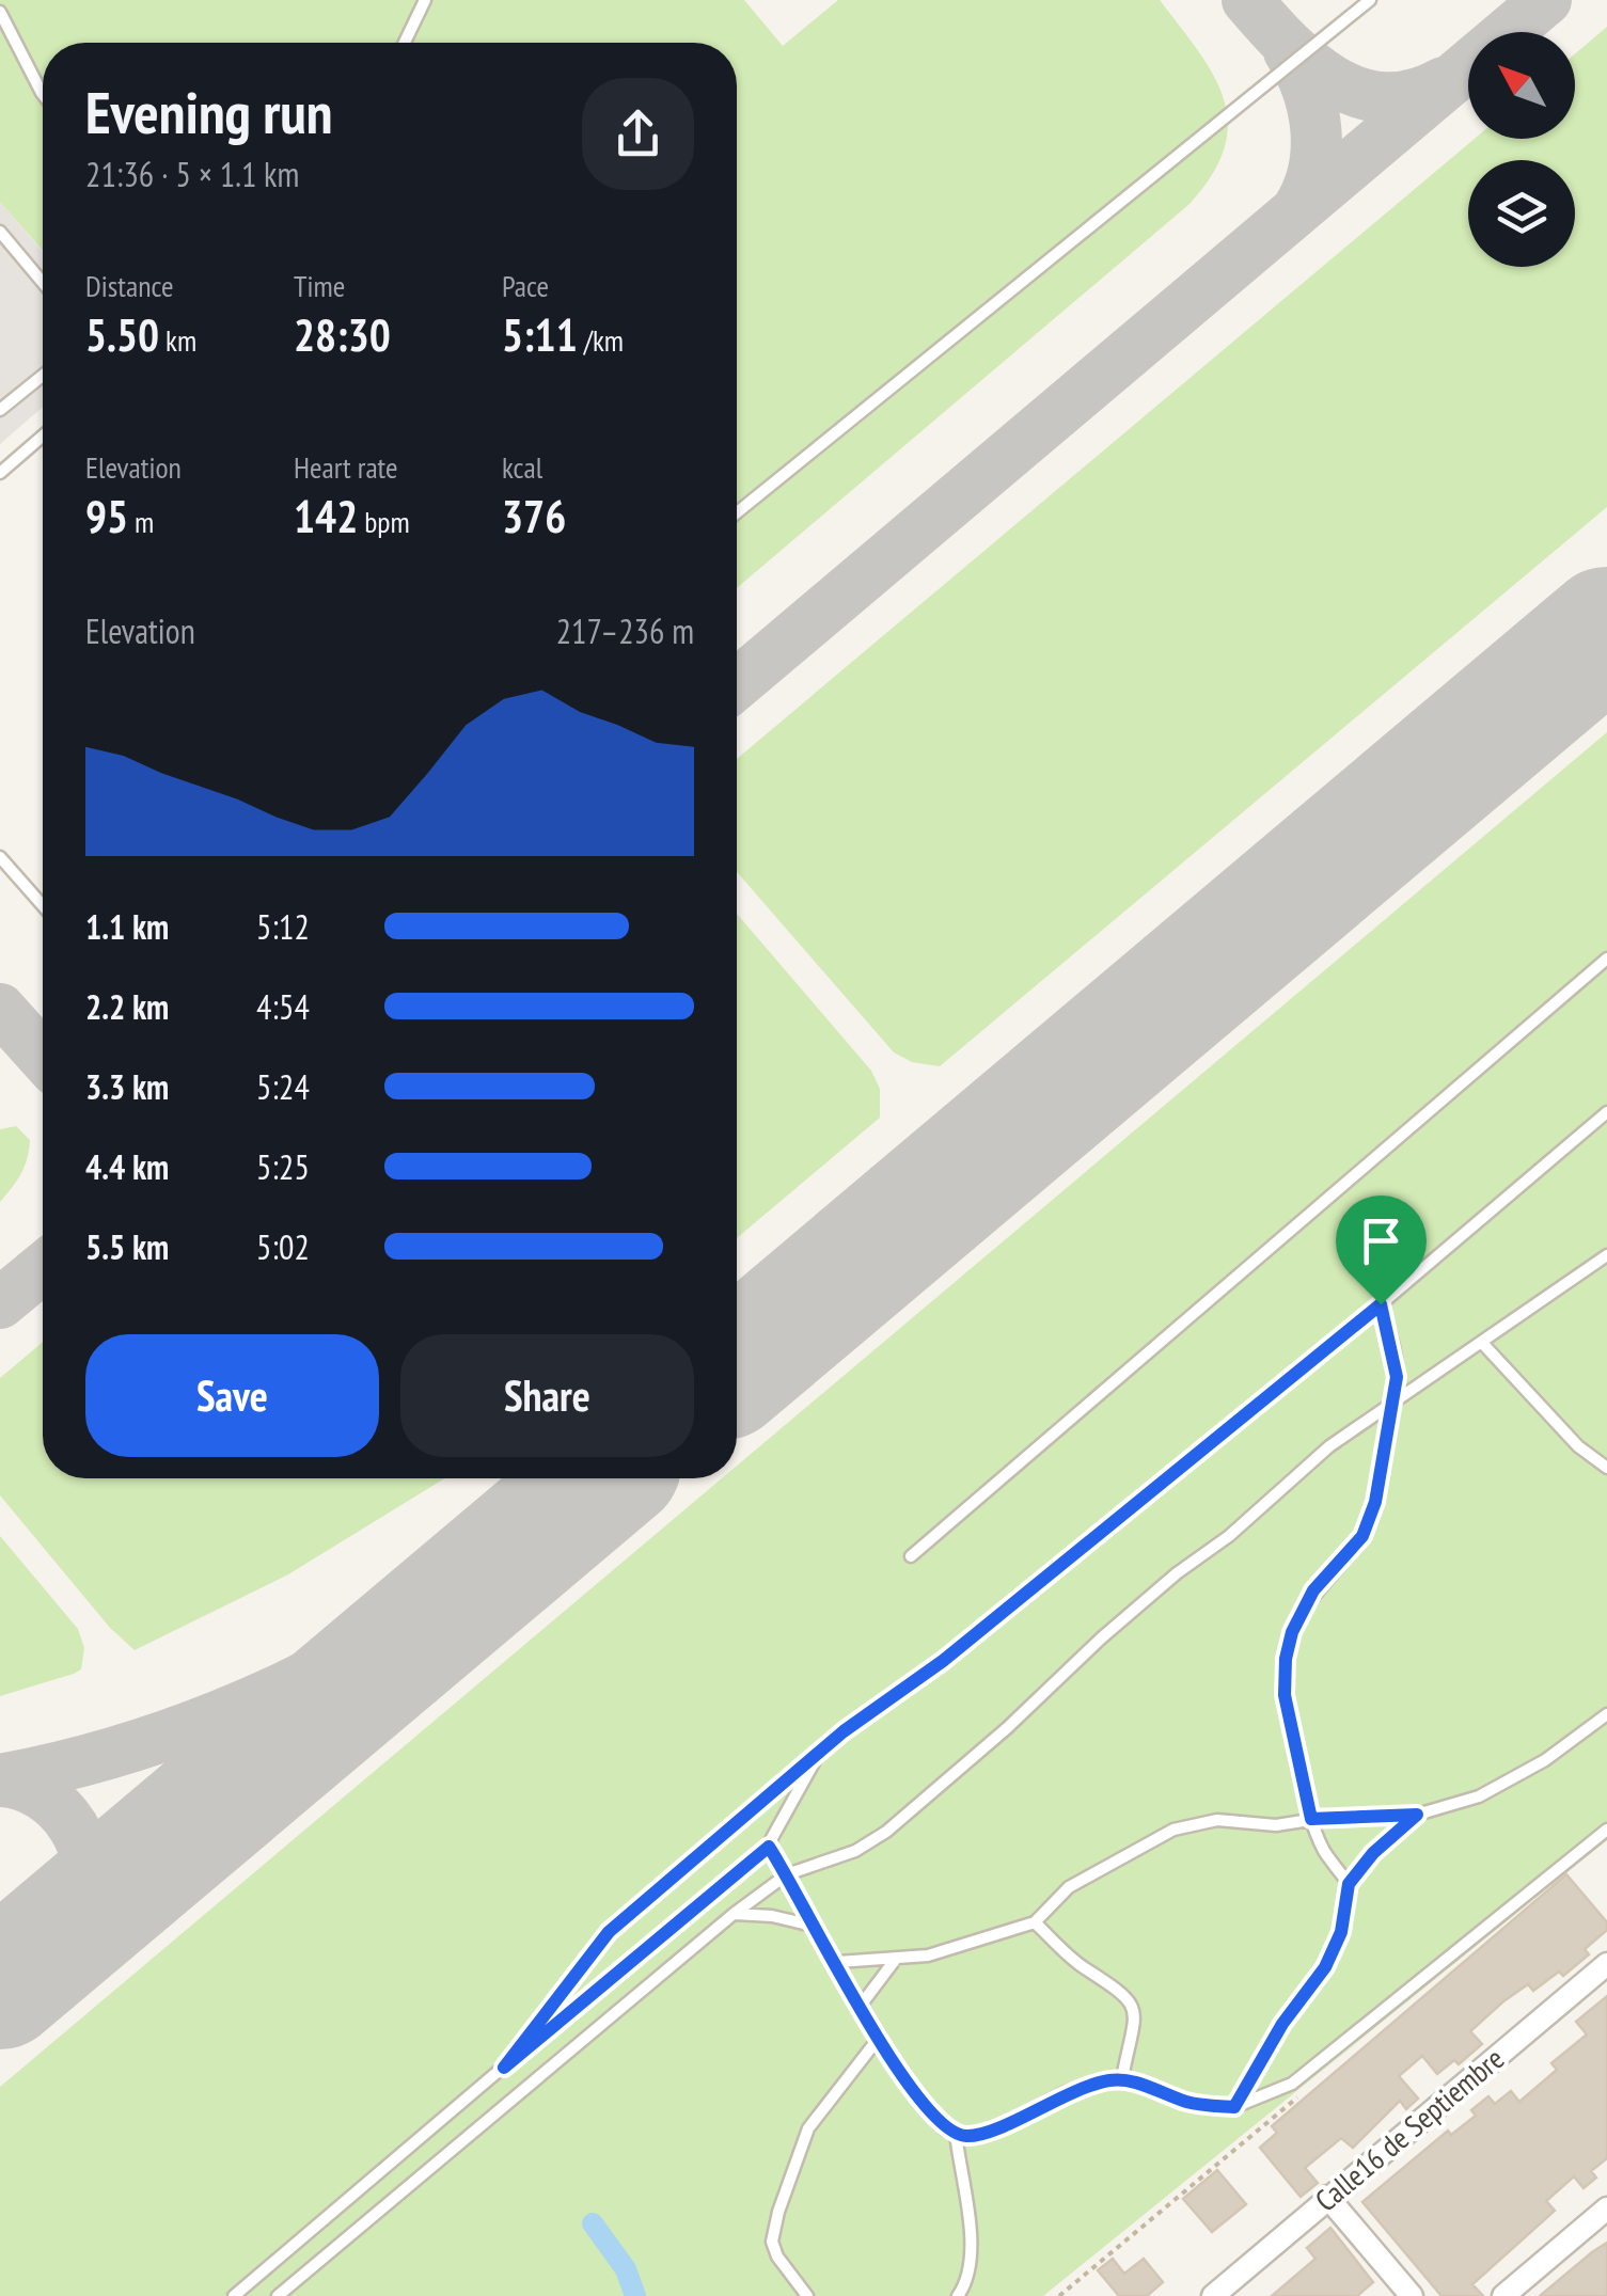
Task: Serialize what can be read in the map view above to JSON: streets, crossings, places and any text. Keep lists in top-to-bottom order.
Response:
{
  "streets": {
    "street": ["Calle16 de Septiembre"]
  },
  "north": "top left",
  "page": {
    "heading": ["Evening run", "21:36 · 5 × 1.1 km"],
    "stats": [
      ["Distance", "5.50 km"],
      ["Time", "28:30"],
      ["Pace", "5:11 /km"],
      ["Elevation", "95 m"],
      ["Heart rate", "142 bpm"],
      ["kcal", "376"]
    ],
    "chart": ["Elevation", "217–236 m"],
    "list": [
      {
        "name": "1.1 km",
        "note": "5:12"
      },
      {
        "name": "2.2 km",
        "note": "4:54"
      },
      {
        "name": "3.3 km",
        "note": "5:24"
      },
      {
        "name": "4.4 km",
        "note": "5:25"
      },
      {
        "name": "5.5 km",
        "note": "5:02"
      }
    ],
    "buttons": ["Save", "Share"]
  }
}
